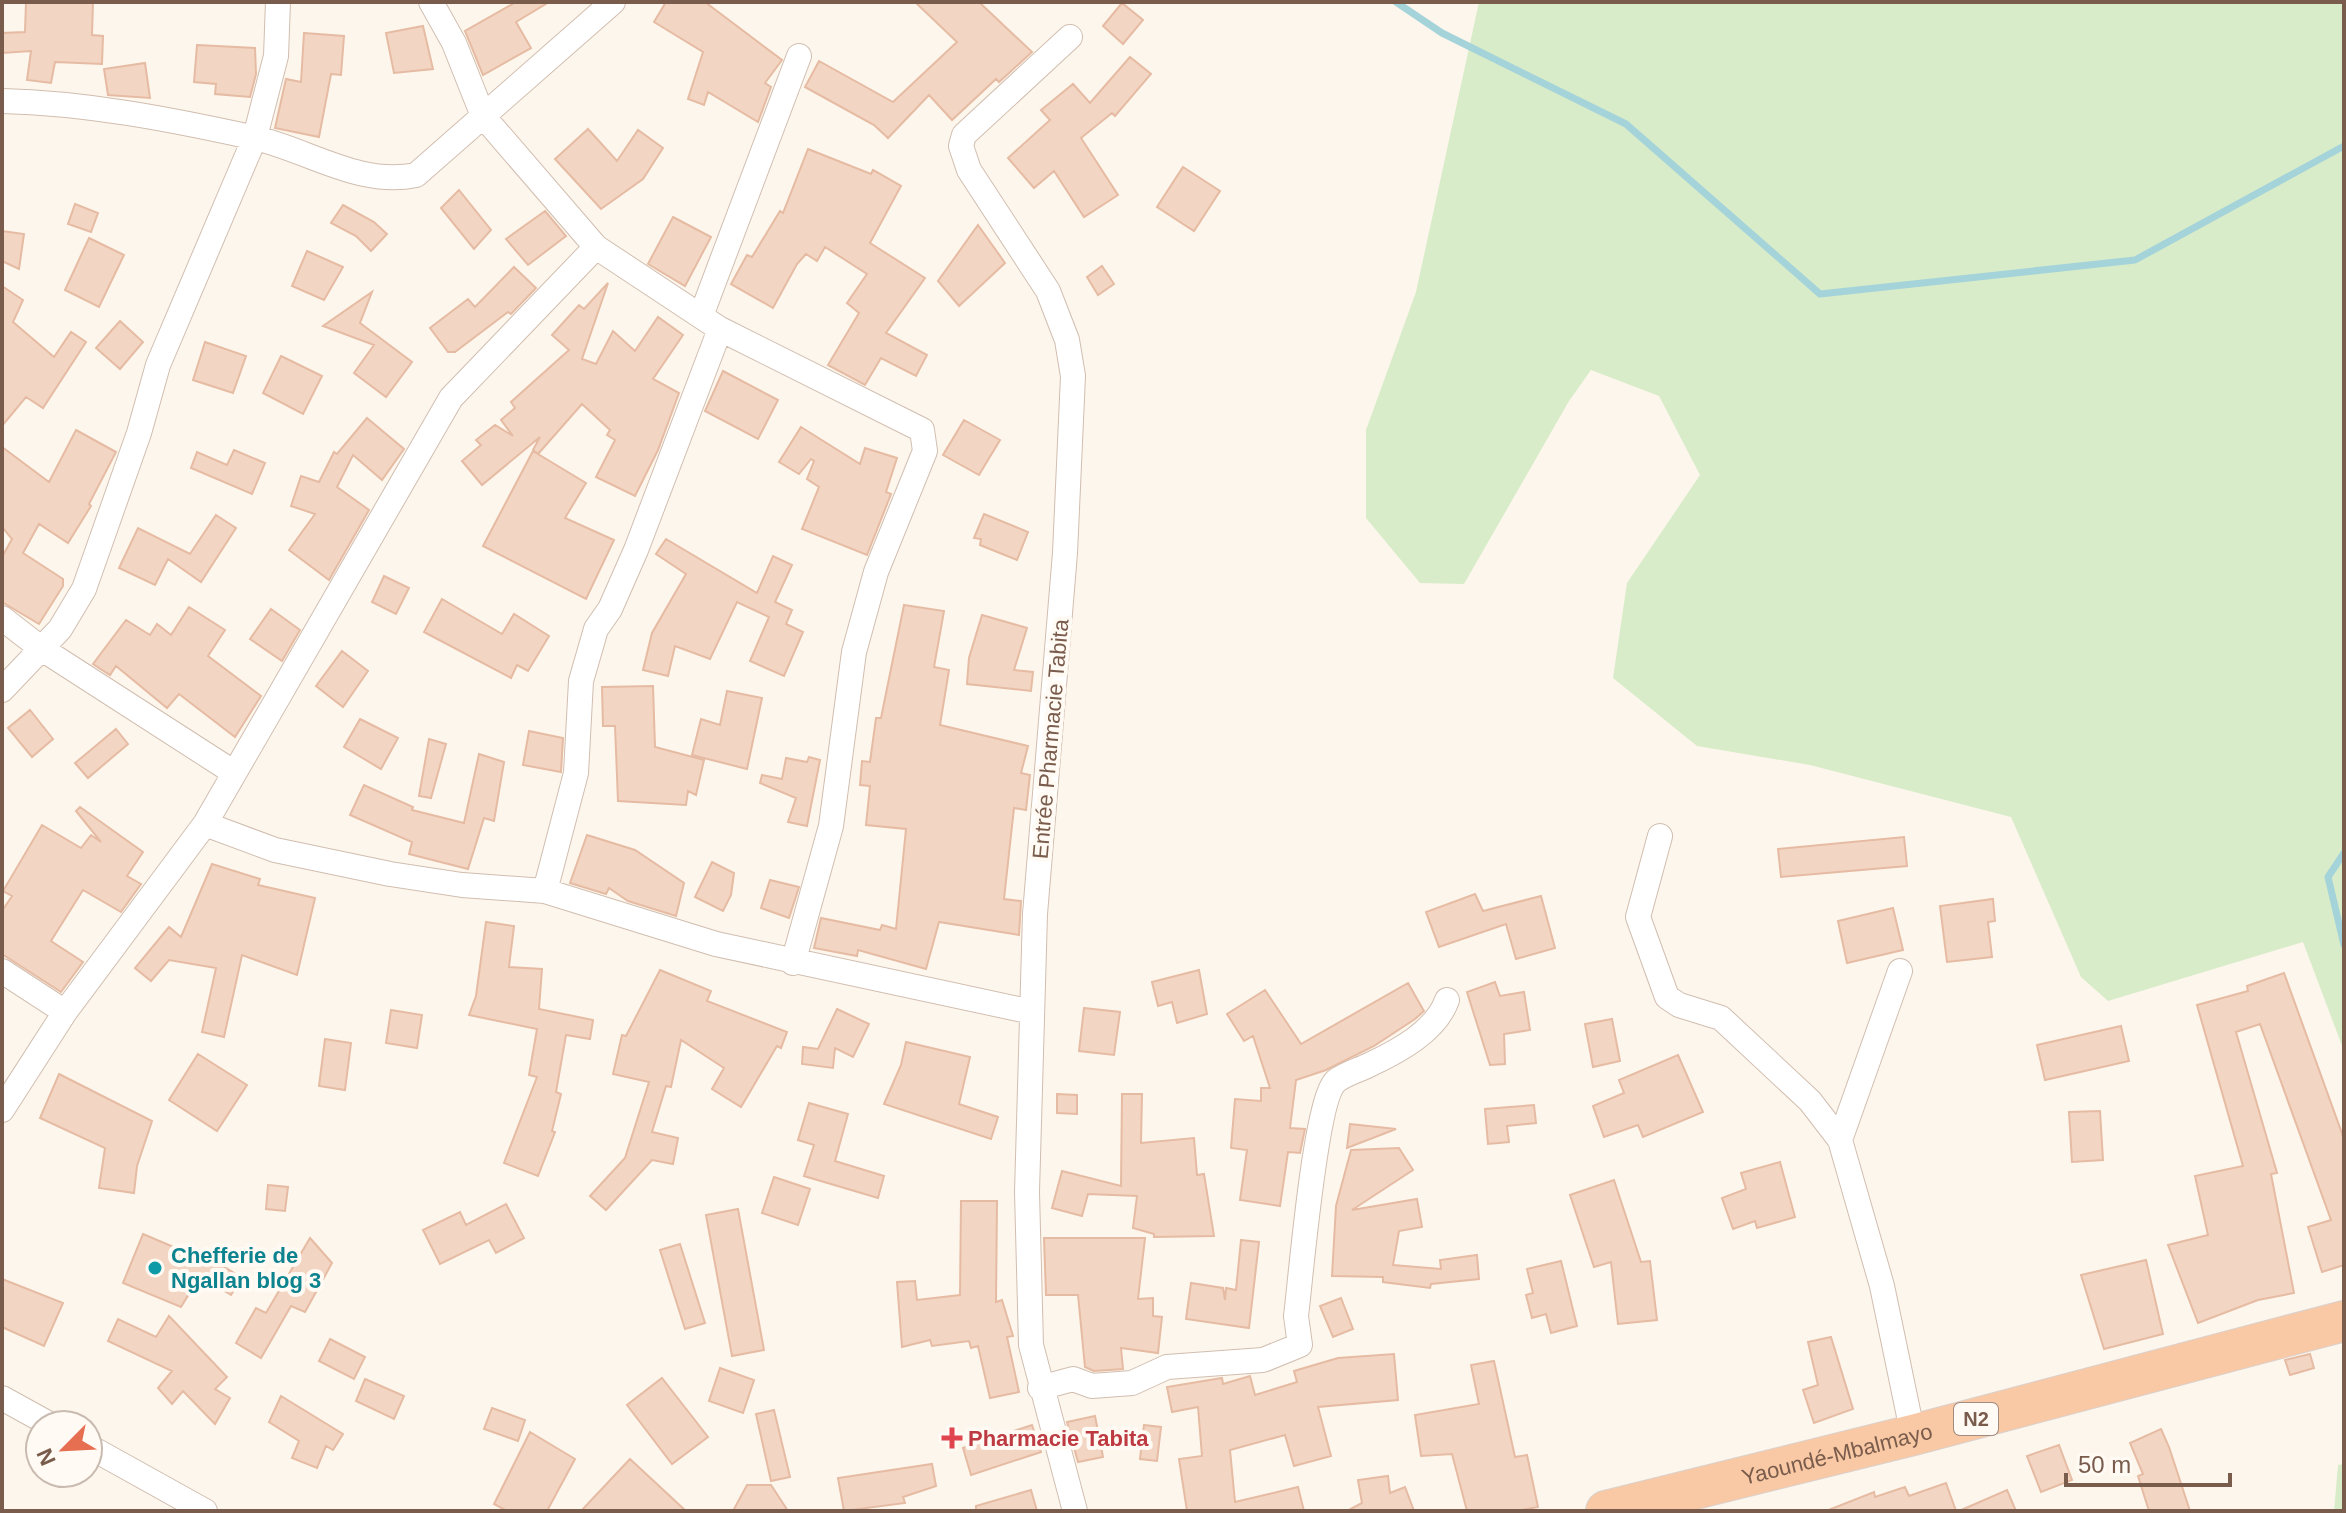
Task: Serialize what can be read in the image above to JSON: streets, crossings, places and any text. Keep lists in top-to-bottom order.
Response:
{
  "streets": {
    "highway": ["N2", "Yaoundé-Mbalmayo"],
    "street": ["Entrée Pharmacie Tabita"]
  },
  "places": {
    "other": ["Chefferie de Ngallan blog 3"],
    "health": ["Pharmacie Tabita"]
  },
  "scale_bar": "50 m",
  "north": "bottom left"
}
